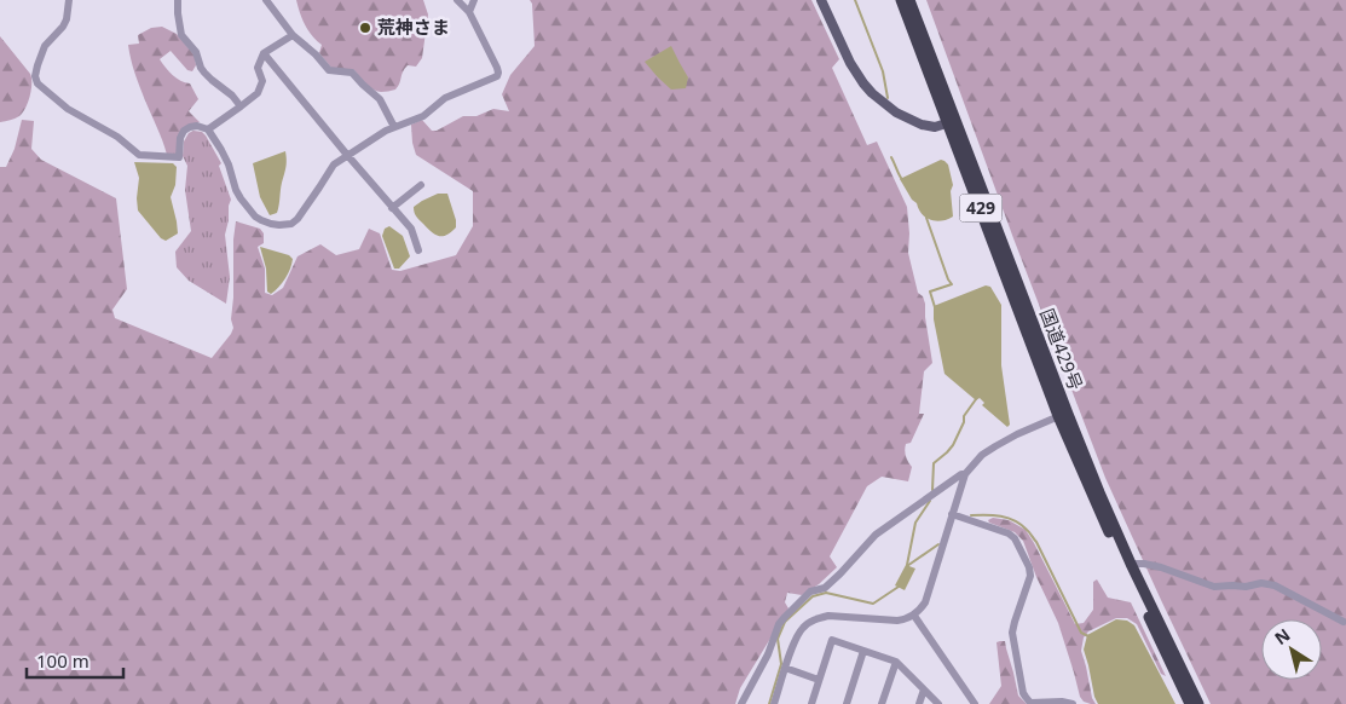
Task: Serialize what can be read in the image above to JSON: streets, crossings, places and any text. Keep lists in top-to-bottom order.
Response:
{
  "streets": {
    "highway": ["429", "国道429号"]
  },
  "places": ["荒神さま"],
  "scale_bar": "100 m",
  "north": "top left"
}
